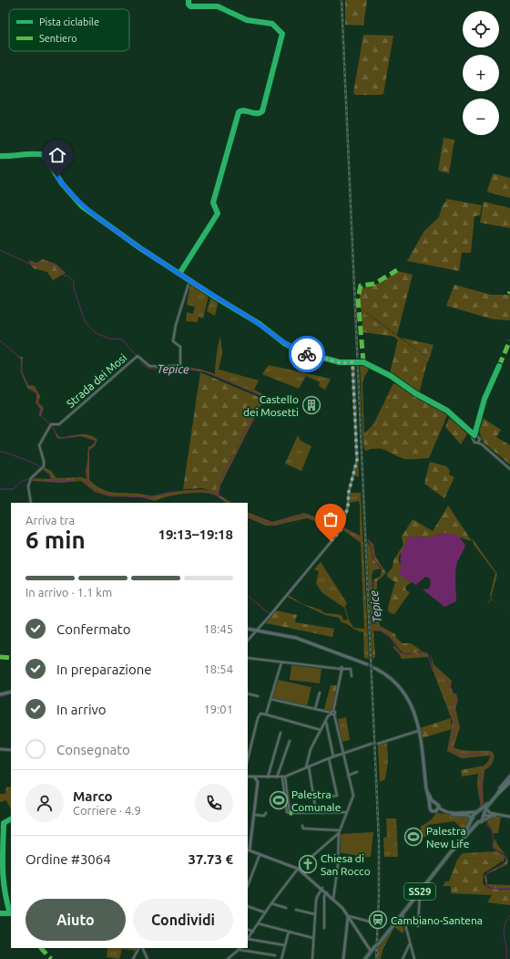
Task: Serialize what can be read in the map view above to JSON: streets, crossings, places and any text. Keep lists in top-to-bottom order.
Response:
{
  "streets": {
    "main road": ["SS29"],
    "street": ["Strada dei Mosi"]
  },
  "water": ["Tepice"],
  "places": {
    "building": ["Castello dei Mosetti"],
    "sports": ["Palestra Comunale", "Palestra New Life"],
    "church": ["Chiesa di San Rocco"],
    "station": ["Cambiano-Santena"]
  },
  "legend": ["Pista ciclabile", "Sentiero"],
  "page": {
    "map_buttons": ["+", "−"],
    "heading": ["6 min", "Arriva tra", "19:13–19:18"],
    "panel": [
      "Marco",
      "Corriere · 4.9",
      "Ordine #3064",
      "37.73 €"
    ],
    "bar": "In arrivo · 1.1 km",
    "list": [
      ["Confermato", "18:45"],
      ["In preparazione", "18:54"],
      ["In arrivo", "19:01"],
      "Consegnato"
    ],
    "buttons": ["Aiuto", "Condividi"]
  }
}
